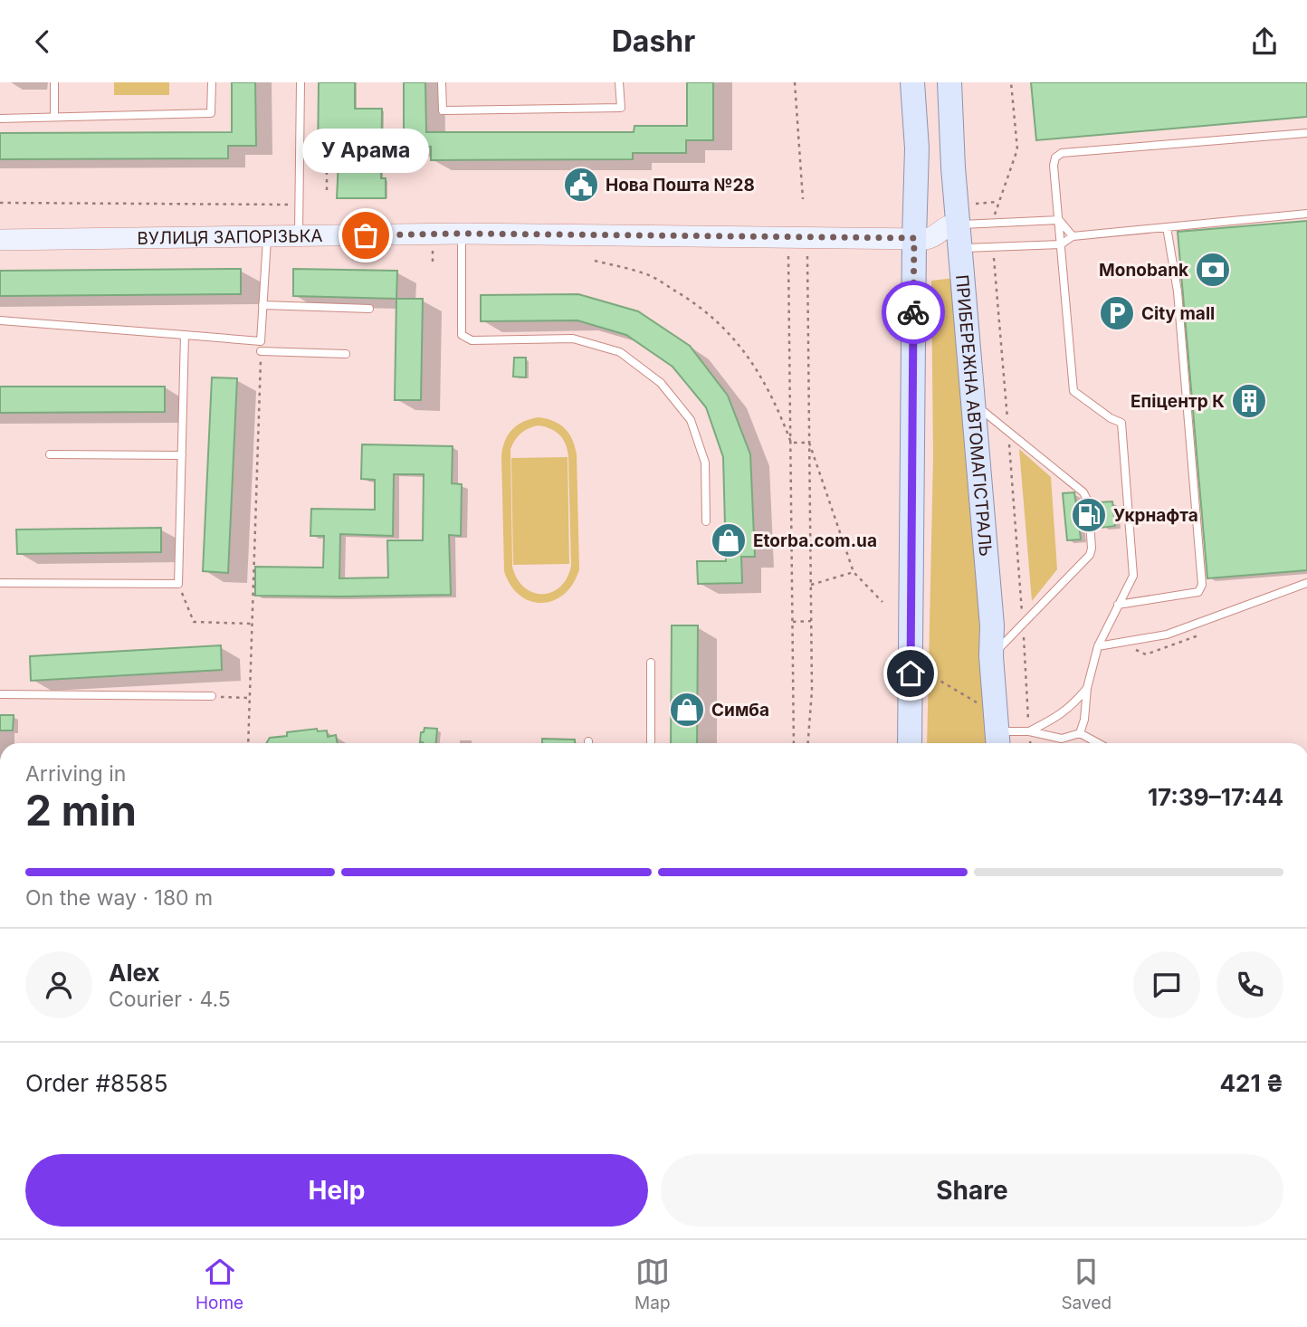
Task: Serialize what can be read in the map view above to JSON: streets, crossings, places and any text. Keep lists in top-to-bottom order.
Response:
{
  "streets": {
    "main road": ["ПРИБЕРЕЖНА АВТОМАГІСТРАЛЬ"],
    "street": ["ВУЛИЦЯ ЗАПОРІЗЬКА"]
  },
  "crossings": [
    ["ВУЛИЦЯ ЗАПОРІЗЬКА", "ПРИБЕРЕЖНА АВТОМАГІСТРАЛЬ"]
  ],
  "places": {
    "public building": ["Нова Пошта №28"],
    "other": ["У Арама"],
    "bank": ["Monobank"],
    "parking": ["City mall"],
    "building": ["Епіцентр К"],
    "fuel station": ["Укрнафта"],
    "shop": ["Etorba.com.ua", "Симба"]
  },
  "page": {
    "header": "Dashr",
    "bubble": "У Арама",
    "heading": ["2 min", "Arriving in", "17:39–17:44"],
    "panel": [
      "Alex",
      "Courier · 4.5",
      "Order #8585",
      "421 ₴"
    ],
    "bar": "On the way · 180 m",
    "buttons": ["Help", "Share"],
    "tabs": ["Home", "Map", "Saved"]
  }
}
